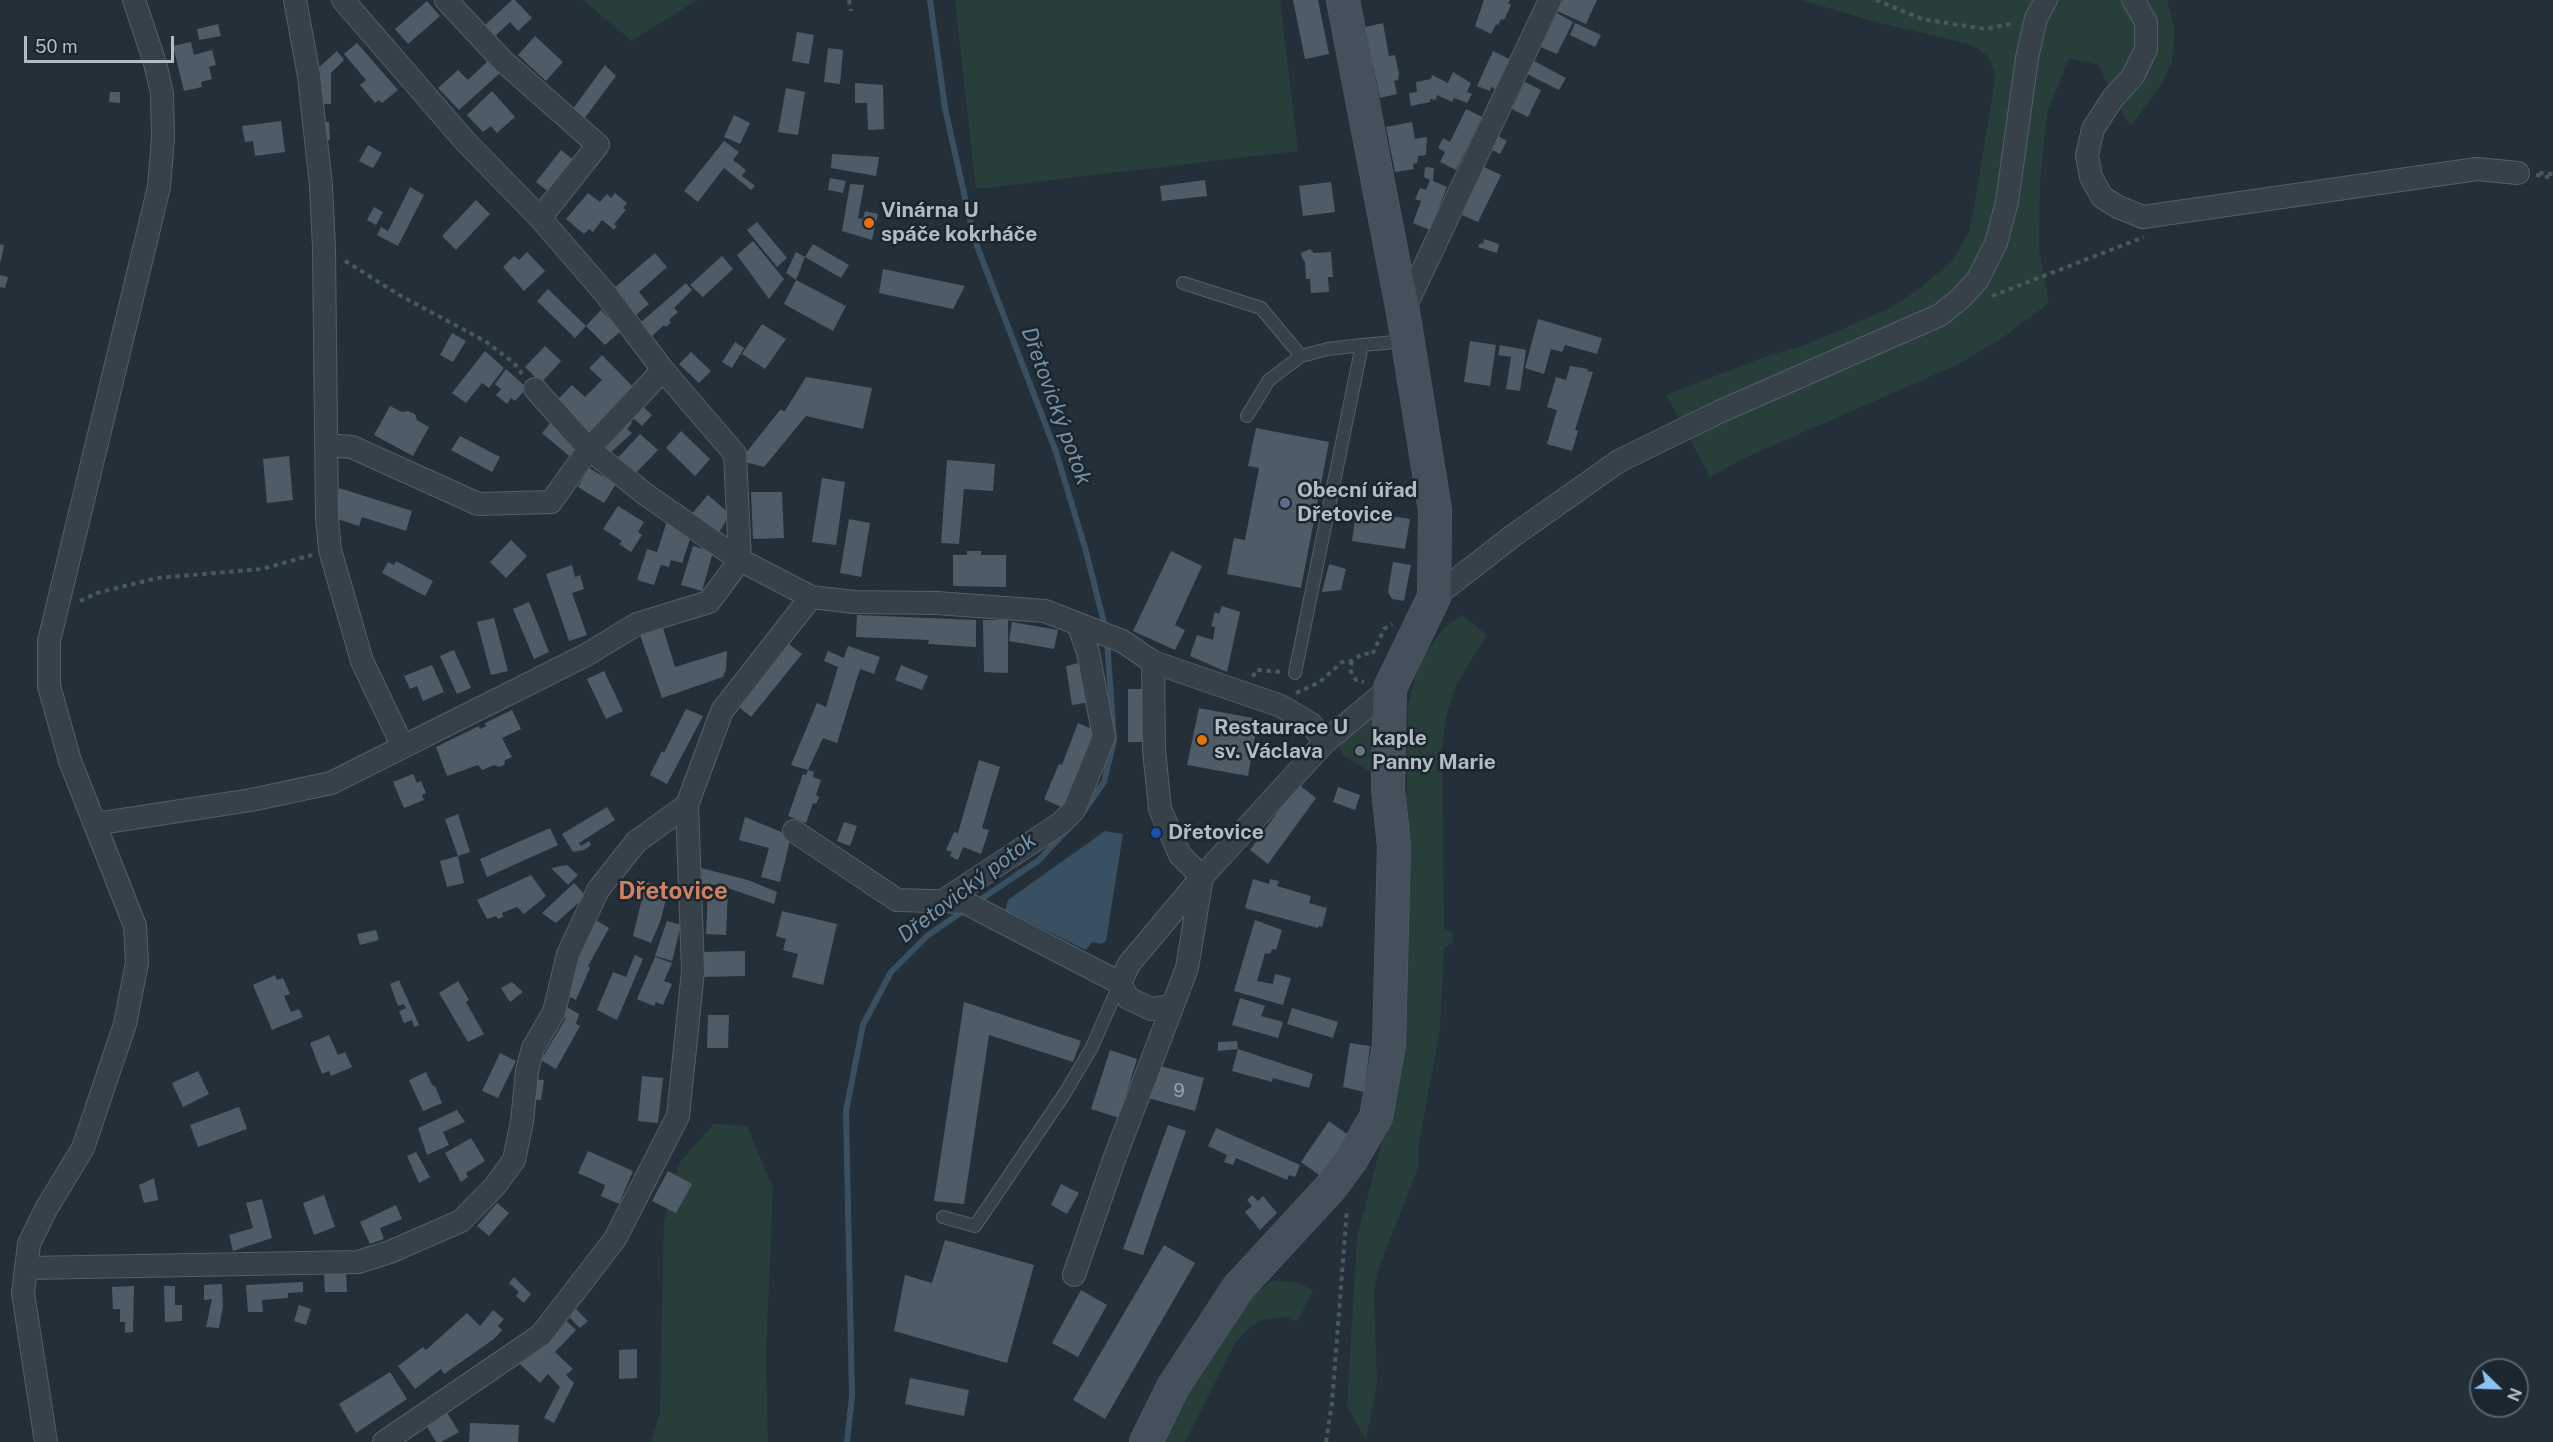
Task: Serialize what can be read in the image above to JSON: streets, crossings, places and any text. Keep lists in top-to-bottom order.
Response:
{
  "districts": ["Dřetovice"],
  "water": ["Dřetovický potok"],
  "places": [
    "Vinárna U spáče kokrháče",
    "Obecní úřad Dřetovice",
    "Restaurace U sv. Václava",
    "kaple Panny Marie",
    "Dřetovice"
  ],
  "house_numbers": ["9"],
  "scale_bar": "50 m",
  "north": "bottom right"
}
